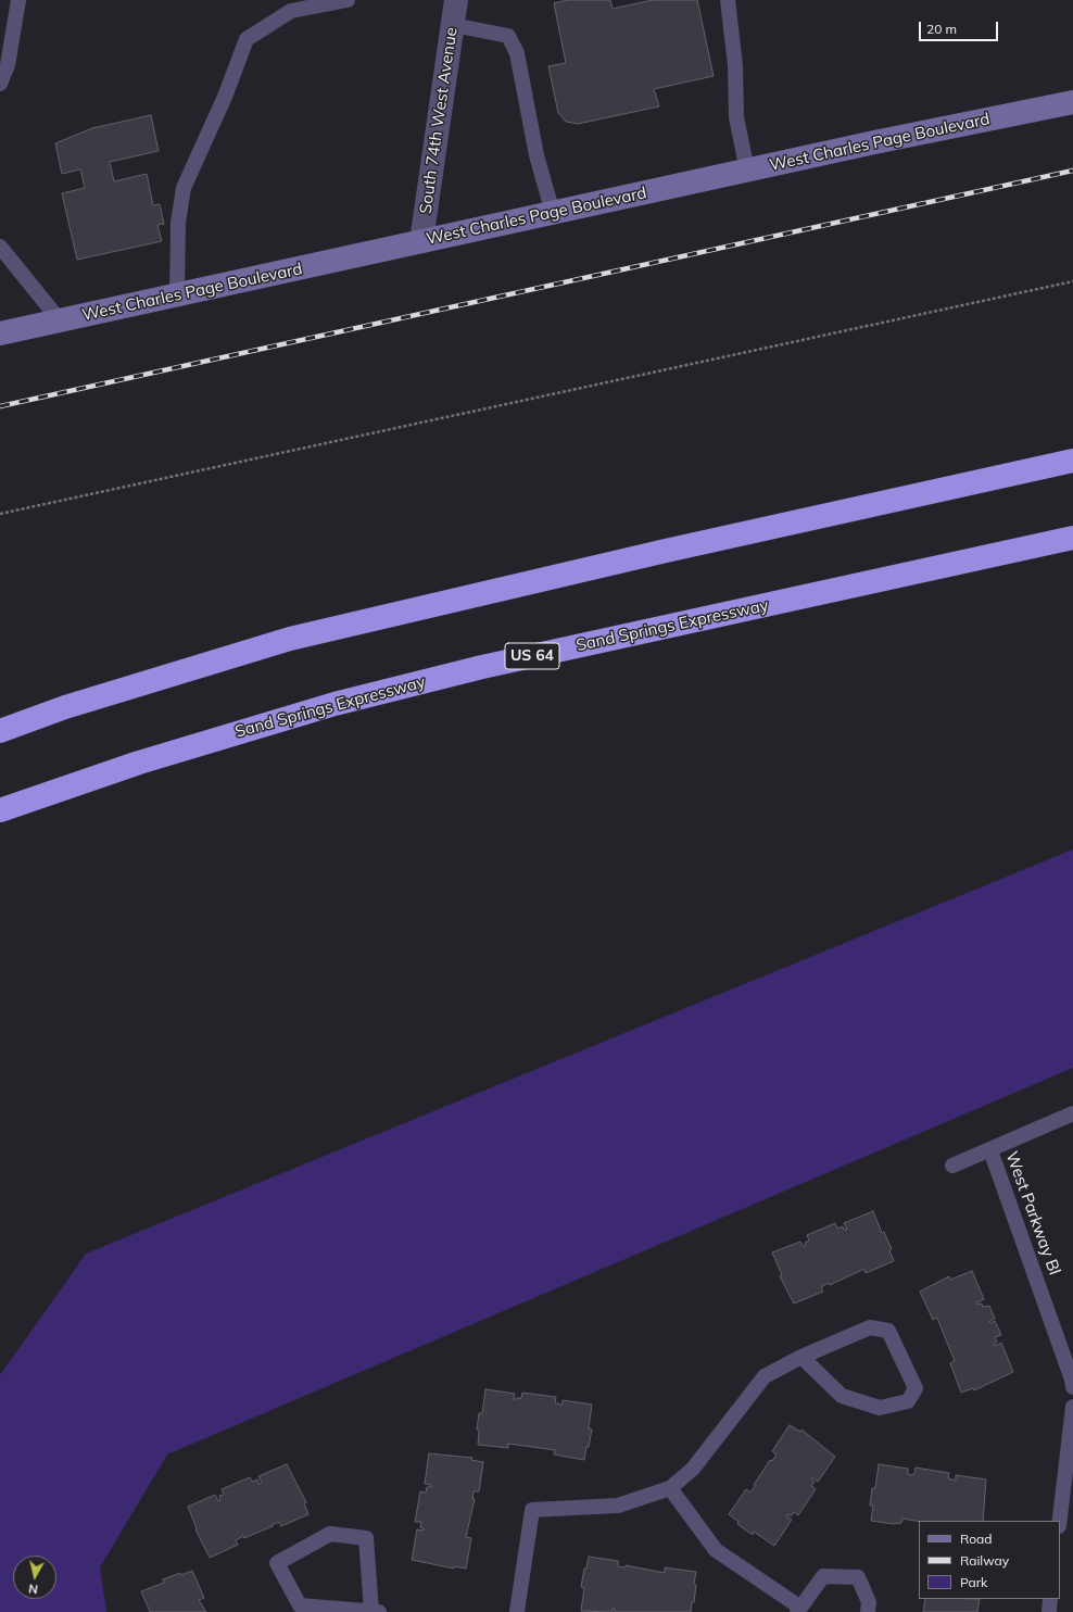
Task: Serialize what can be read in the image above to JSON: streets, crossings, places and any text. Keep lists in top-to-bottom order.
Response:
{
  "streets": {
    "highway": ["Sand Springs Expressway", "US 64"],
    "main road": ["West Charles Page Boulevard"],
    "street": ["South 74th West Avenue"],
    "lane": ["West Parkway Bl"]
  },
  "crossings": [
    ["South 74th West Avenue", "West Charles Page Boulevard"]
  ],
  "legend": ["Road", "Railway", "Park"],
  "scale_bar": "20 m",
  "north": "bottom"
}
